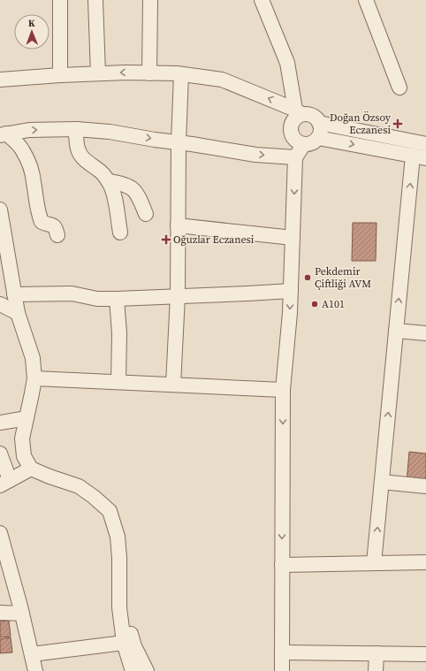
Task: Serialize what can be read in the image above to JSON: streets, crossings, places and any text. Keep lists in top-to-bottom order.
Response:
{
  "places": {
    "health": ["Doğan Özsoy Eczanesi", "Oğuzlar Eczanesi"],
    "other": ["Pekdemir Çiftliği AVM", "A101"]
  },
  "north": "top"
}
